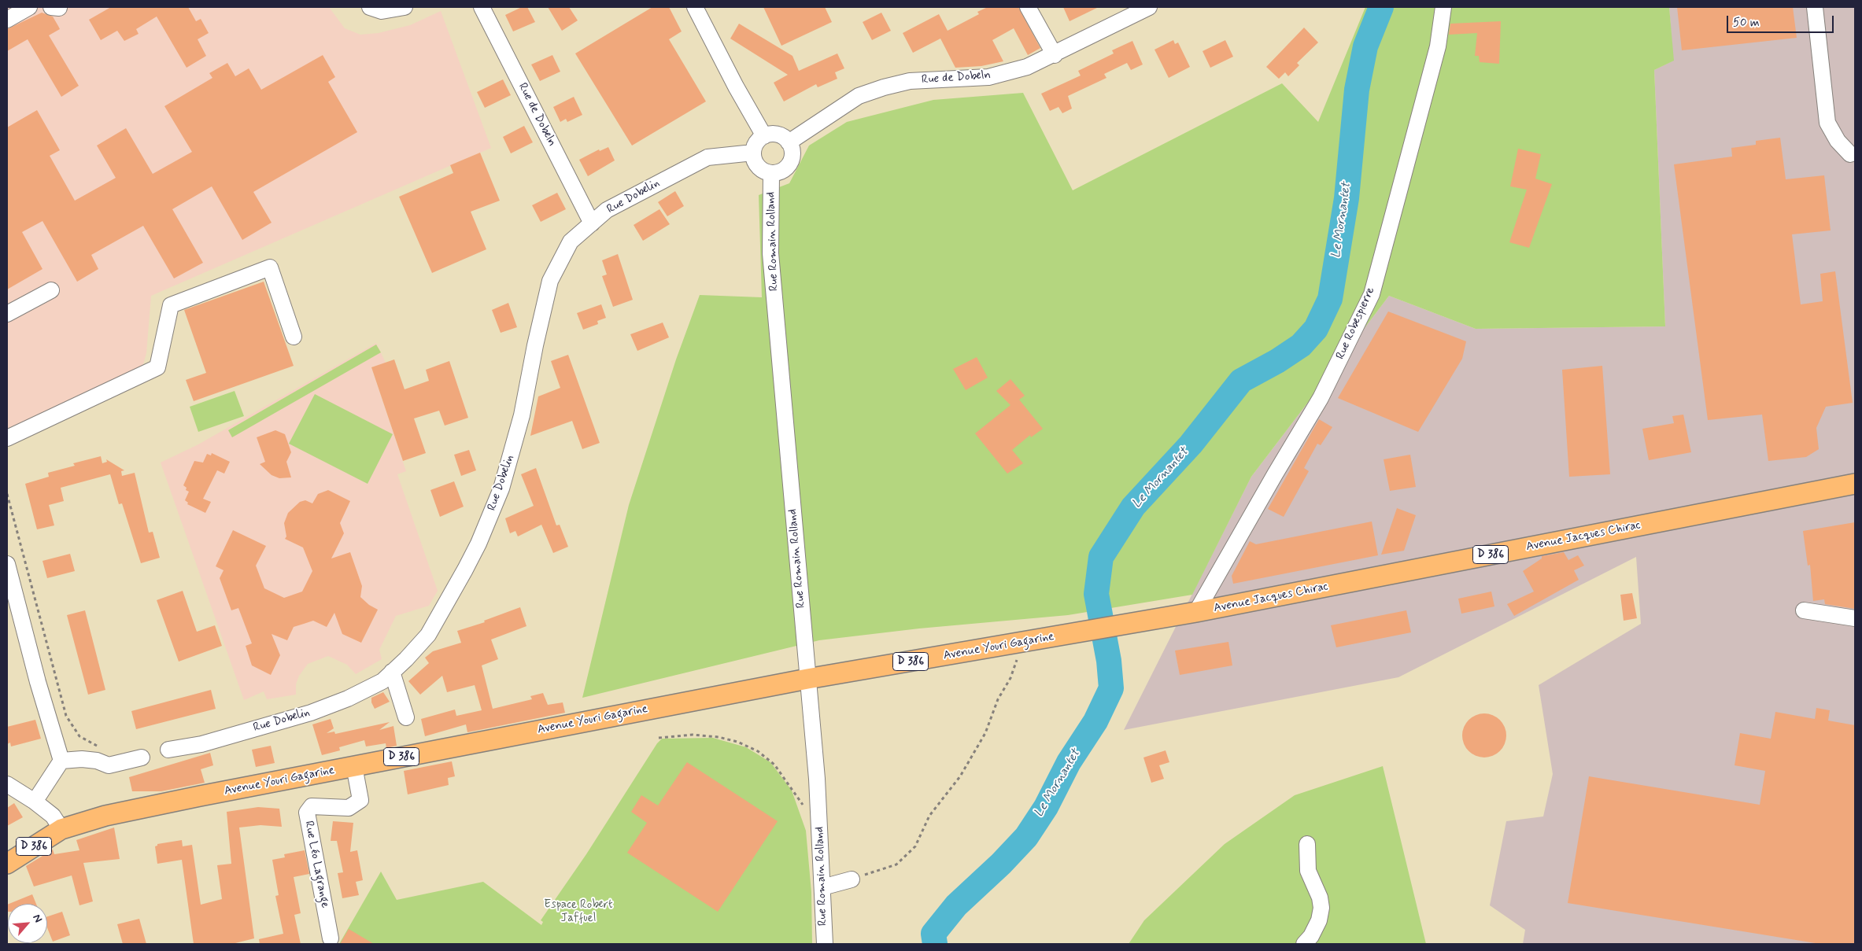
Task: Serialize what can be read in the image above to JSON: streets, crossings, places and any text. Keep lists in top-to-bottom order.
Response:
{
  "streets": {
    "main road": ["Avenue Jacques Chirac", "D 386", "Avenue Youri Gagarine"],
    "street": [
      "Rue de Dobeln",
      "Rue Dobelin",
      "Rue Romain Rolland",
      "Rue Robespierre",
      "Rue Léo Lagrange"
    ]
  },
  "crossings": [
    ["Rue de Dobeln", "Rue Dobelin"],
    ["Rue de Dobeln", "Rue Romain Rolland"],
    ["Rue Dobelin", "Rue Romain Rolland"],
    ["Rue Romain Rolland", "Avenue Youri Gagarine"],
    ["Rue Robespierre", "Avenue Jacques Chirac"],
    ["Avenue Jacques Chirac", "Avenue Youri Gagarine"],
    ["D 386", "Avenue Youri Gagarine"],
    ["Avenue Youri Gagarine", "Rue Léo Lagrange"]
  ],
  "water": ["Le Mornantet"],
  "parks": ["Espace Robert Jaffuel"],
  "scale_bar": "50 m",
  "north": "top right"
}
